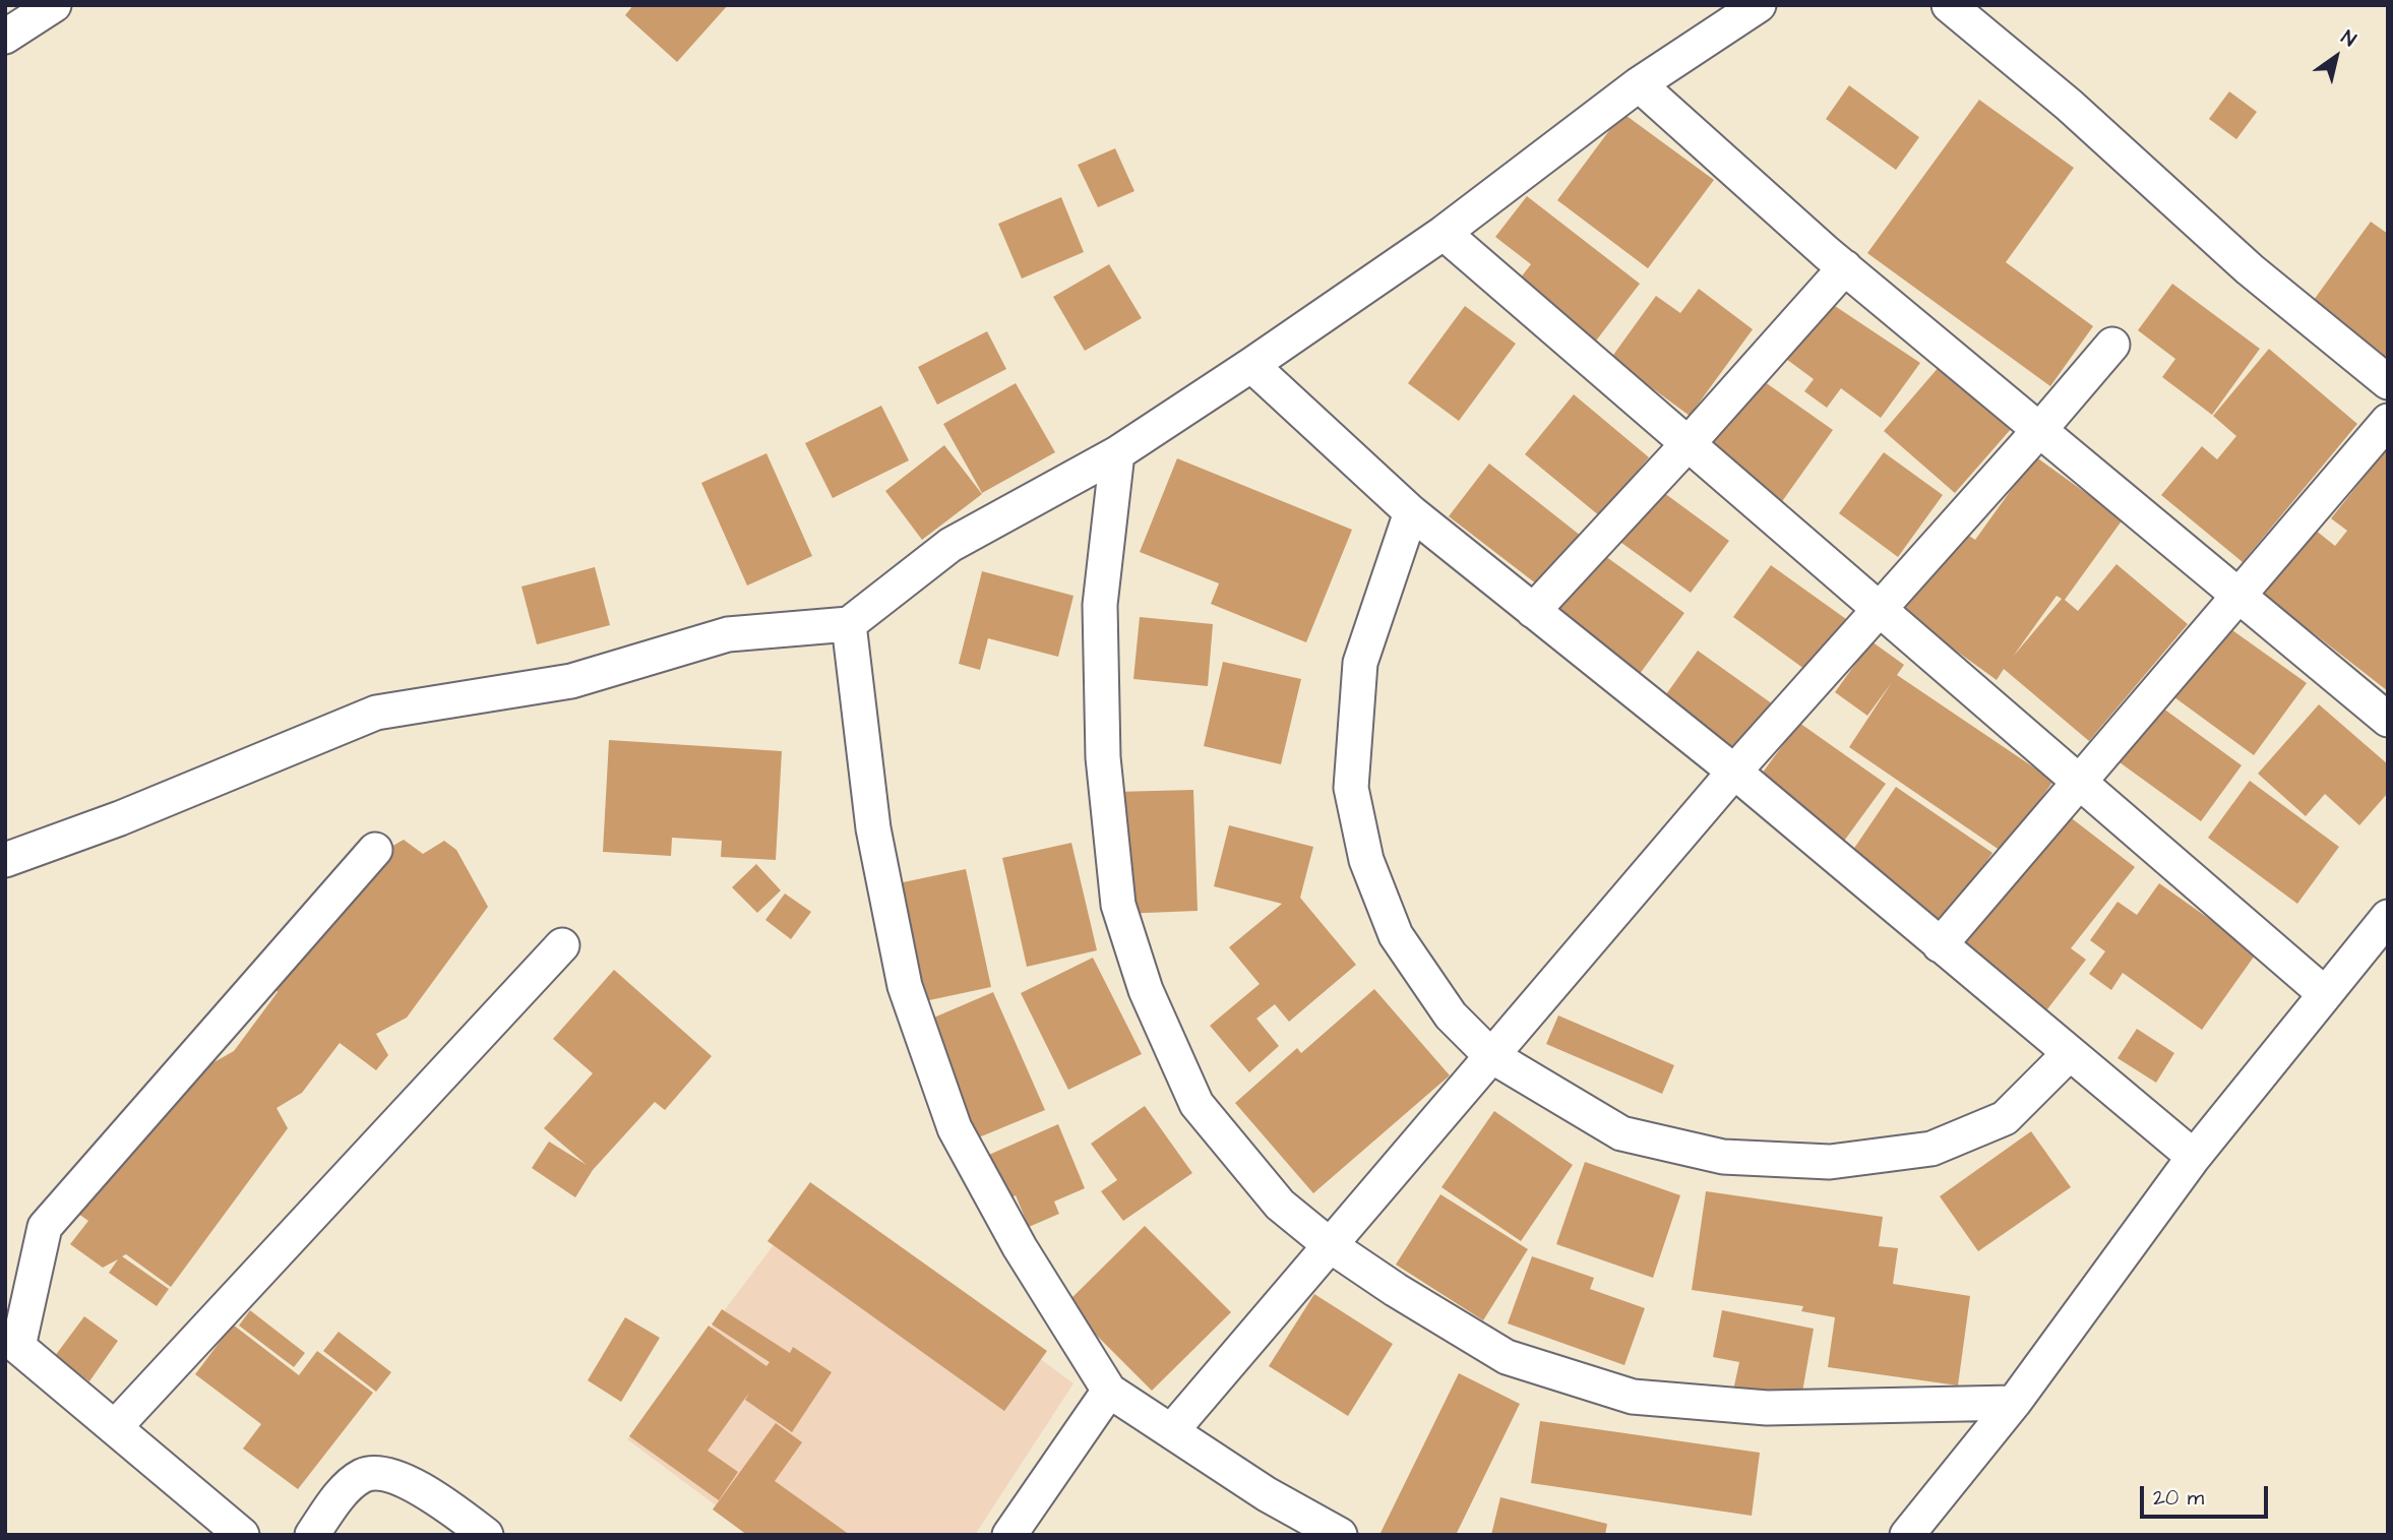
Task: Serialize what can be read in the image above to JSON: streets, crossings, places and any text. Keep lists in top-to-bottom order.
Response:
{
  "scale_bar": "20 m",
  "north": "top right"
}
